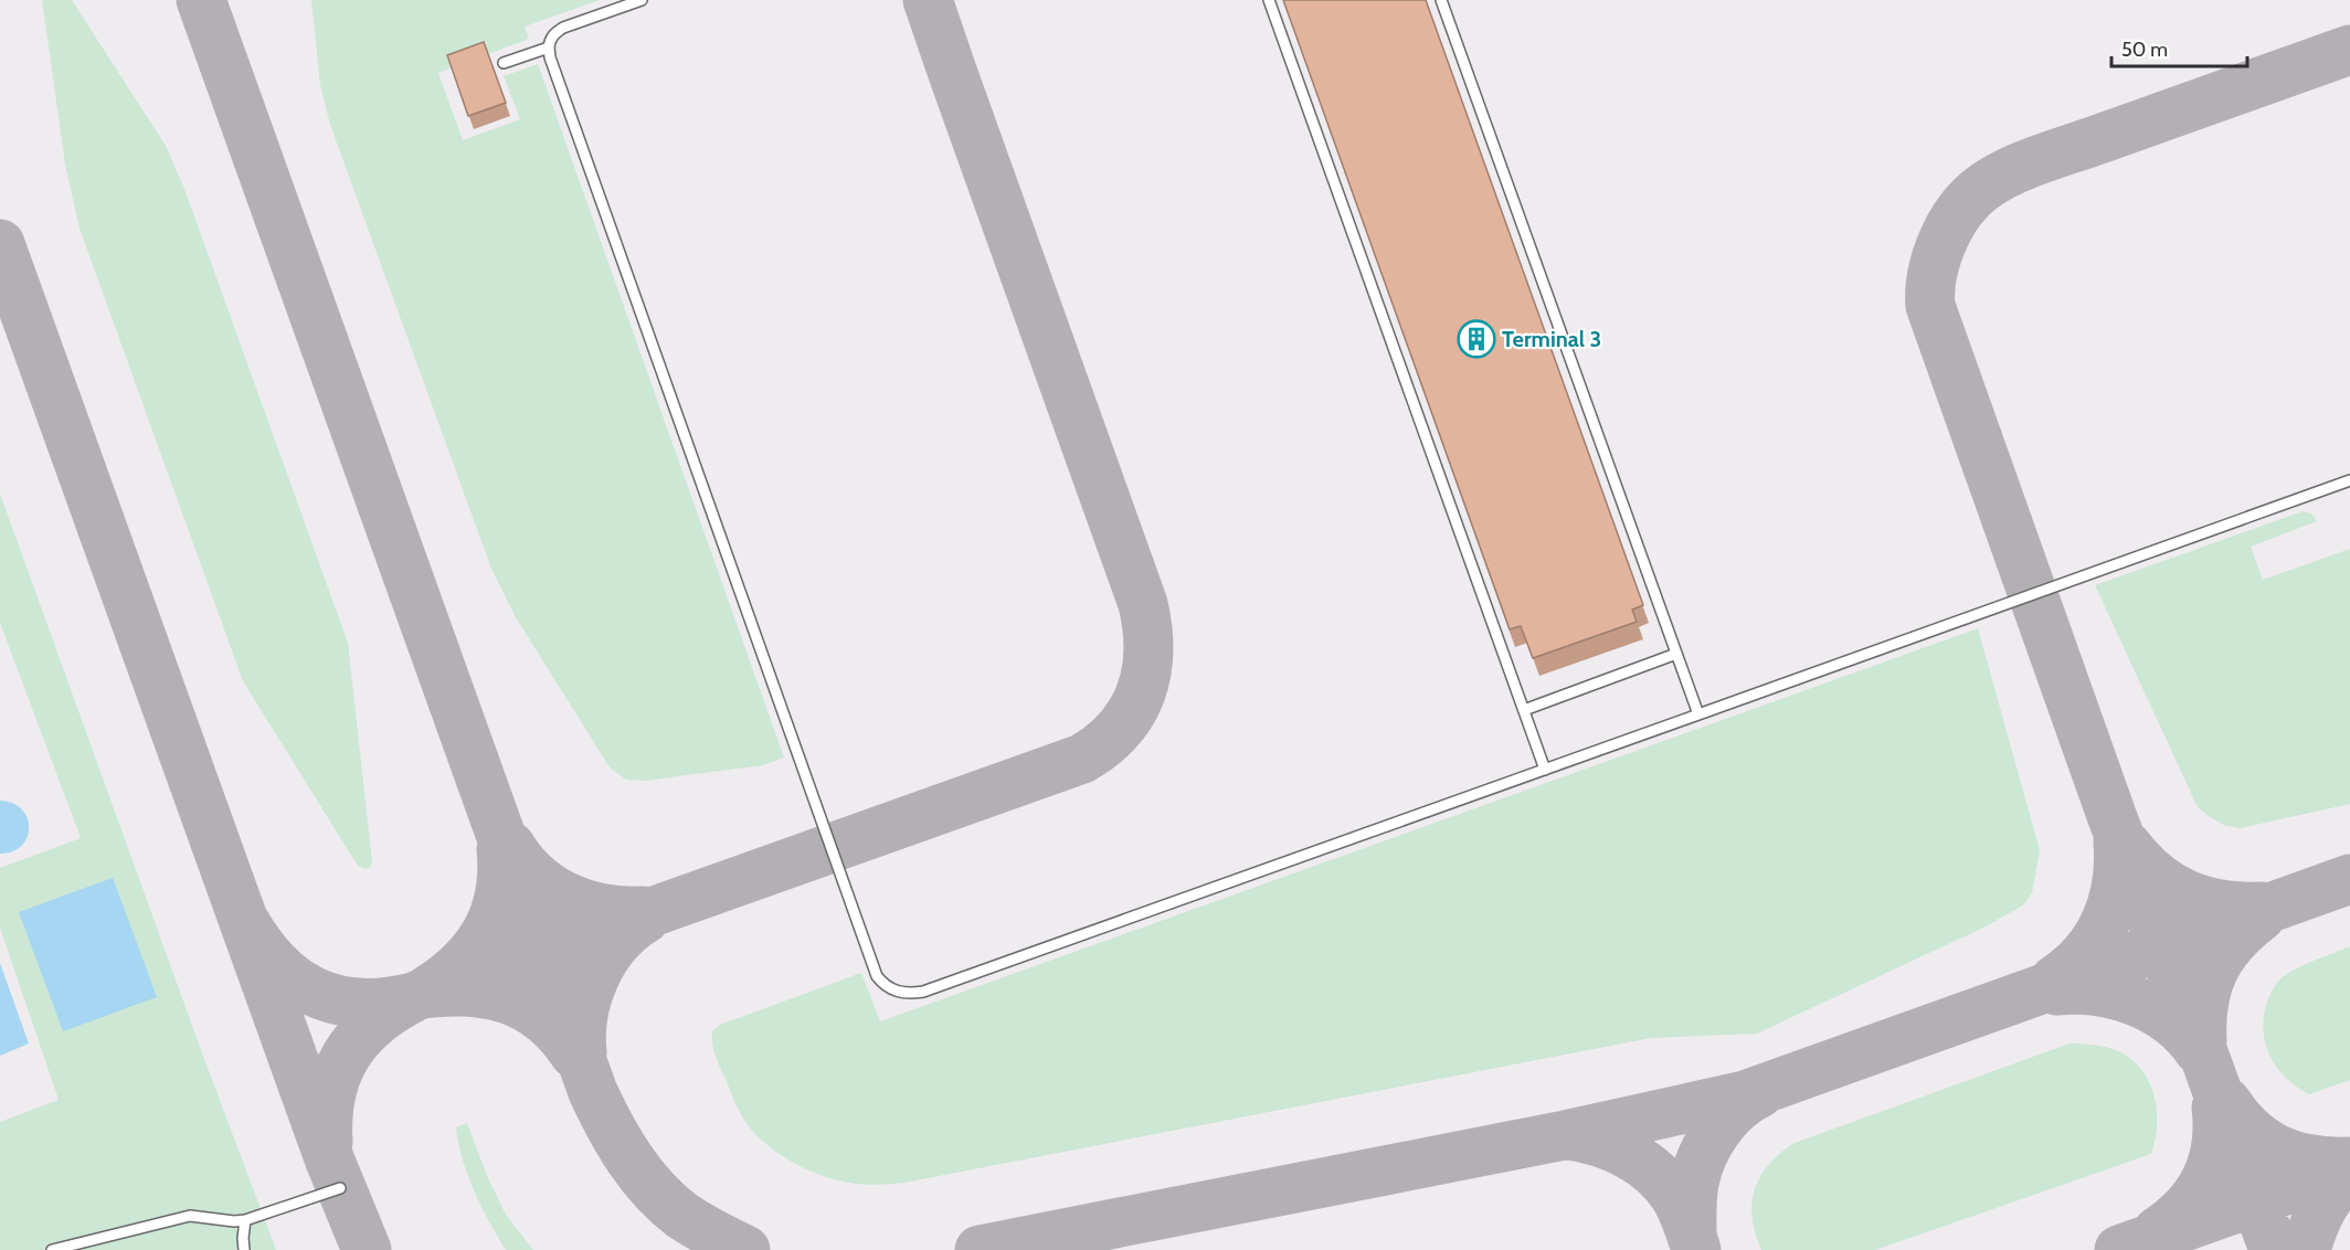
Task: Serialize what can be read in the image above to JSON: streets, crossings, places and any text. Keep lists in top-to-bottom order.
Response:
{
  "places": {
    "building": ["Terminal 3"]
  },
  "scale_bar": "50 m"
}
